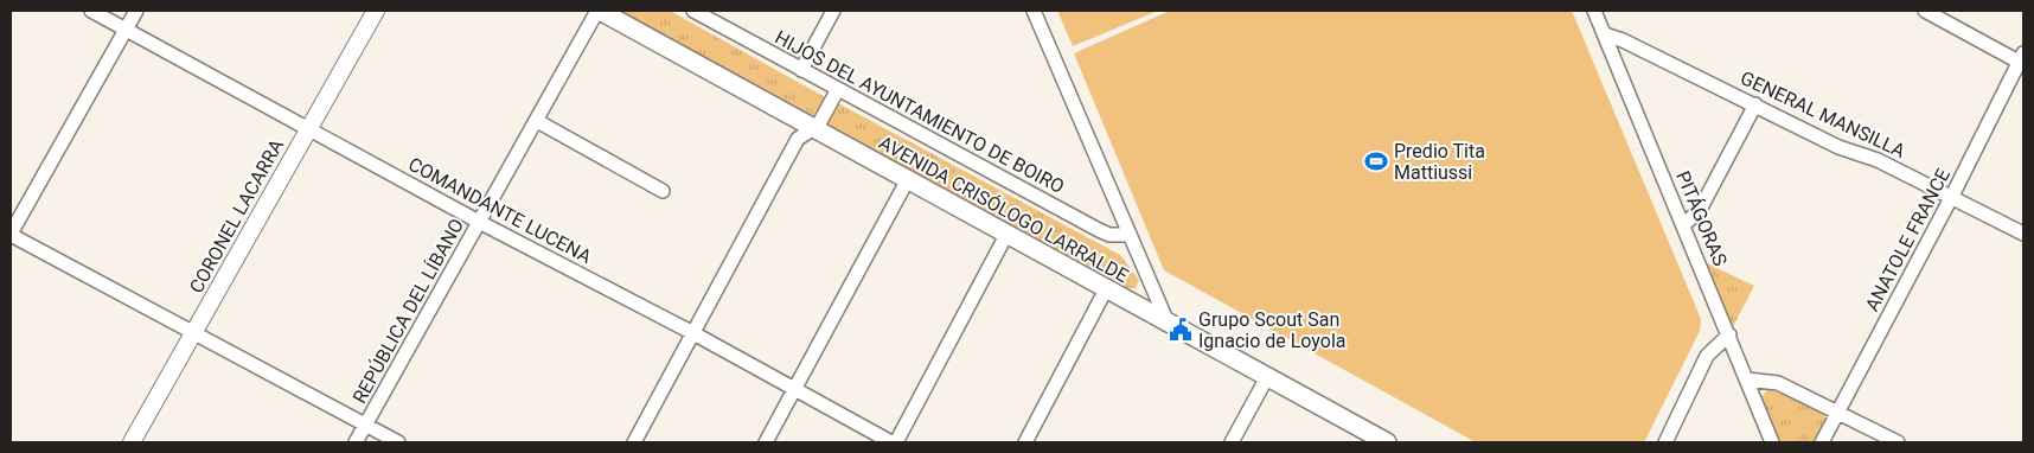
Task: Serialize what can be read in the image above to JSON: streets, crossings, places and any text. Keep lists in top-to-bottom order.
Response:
{
  "streets": {
    "main road": ["AVENIDA CRISÓLOGO LARRALDE"],
    "street": [
      "HIJOS DEL AYUNTAMIENTO DE BOIRO",
      "GENERAL MANSILLA",
      "COMANDANTE LUCENA",
      "CORONEL LACARRA",
      "PITÁGORAS",
      "ANATOLE FRANCE",
      "REPÚBLICA DEL LÍBANO"
    ]
  },
  "crossings": [
    ["GENERAL MANSILLA", "PITÁGORAS"],
    ["GENERAL MANSILLA", "ANATOLE FRANCE"],
    ["AVENIDA CRISÓLOGO LARRALDE", "REPÚBLICA DEL LÍBANO"],
    ["COMANDANTE LUCENA", "CORONEL LACARRA"],
    ["COMANDANTE LUCENA", "REPÚBLICA DEL LÍBANO"]
  ],
  "places": {
    "sports": ["Predio Tita Mattiussi"],
    "public building": ["Grupo Scout San Ignacio de Loyola"]
  }
}
